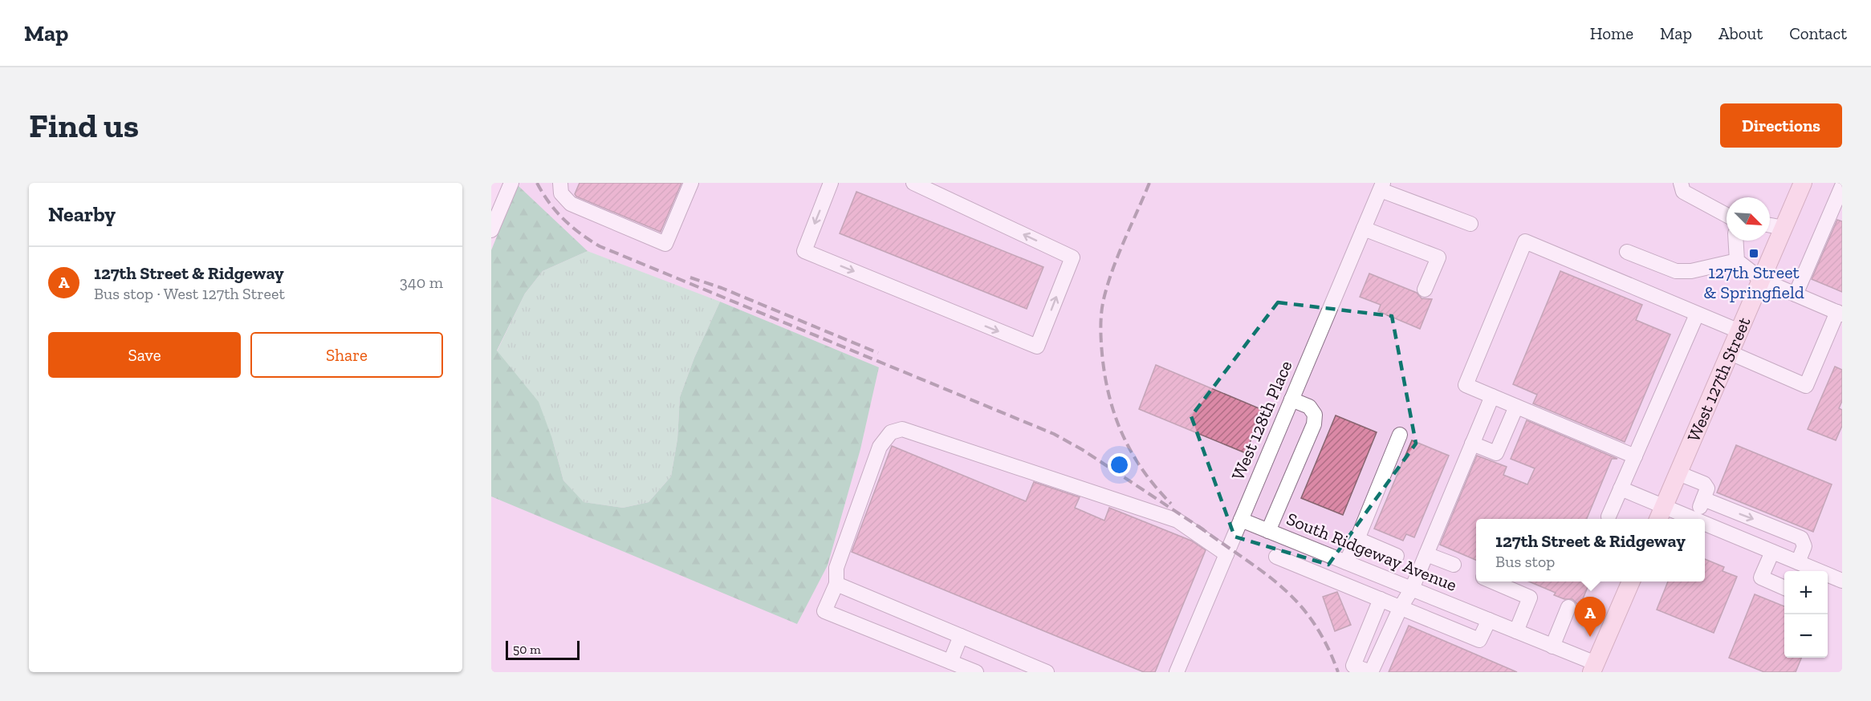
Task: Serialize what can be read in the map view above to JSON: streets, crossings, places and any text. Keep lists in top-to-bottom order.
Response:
{
  "streets": {
    "main road": ["West 127th Street"],
    "street": ["West 128th Place", "South Ridgeway Avenue"]
  },
  "crossings": [
    ["West 128th Place", "South Ridgeway Avenue"]
  ],
  "places": {
    "transit": ["127th Street & Springfield"]
  },
  "scale_bar": "50 m",
  "north": "bottom right",
  "page": {
    "header": "Map",
    "nav": [
      "Home",
      "Map",
      "About",
      "Contact"
    ],
    "buttons": [
      "Directions",
      ["Save", "Share"]
    ],
    "title": "Find us",
    "heading": "Nearby",
    "list": [
      {
        "mark": "A",
        "name": "127th Street & Ridgeway",
        "note": "Bus stop · West 127th Street",
        "value": "340 m"
      }
    ],
    "popup": ["127th Street & Ridgeway", "Bus stop"],
    "map_buttons": ["+", "−"],
    "pins": "A",
    "scale": "50 m"
  }
}
